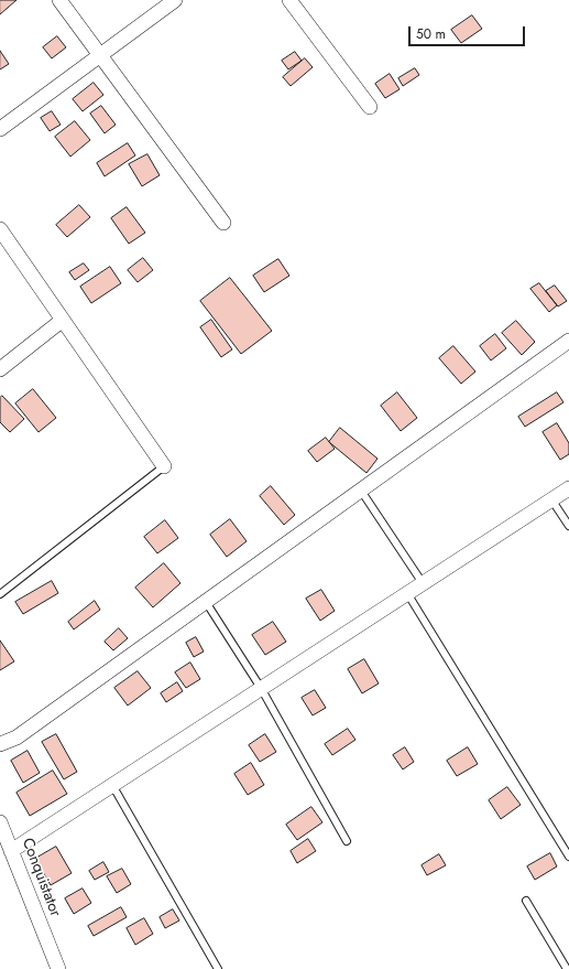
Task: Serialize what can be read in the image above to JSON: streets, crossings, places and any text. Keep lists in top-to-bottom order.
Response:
{
  "streets": {
    "street": ["Conquistator"]
  },
  "scale_bar": "50 m"
}
